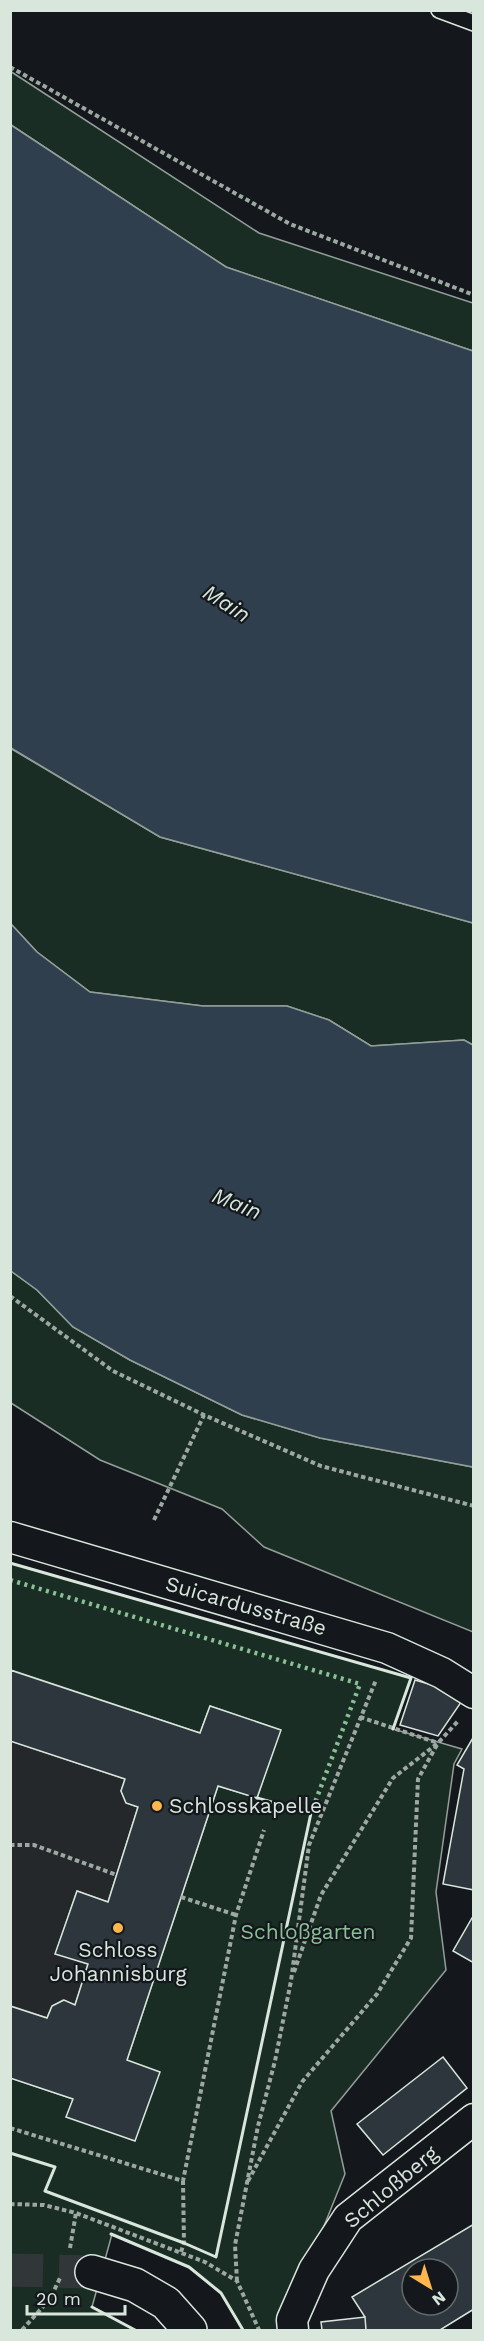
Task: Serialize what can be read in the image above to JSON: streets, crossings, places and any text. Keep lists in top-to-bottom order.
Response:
{
  "streets": {
    "street": ["Suicardusstraße", "Schloßberg"]
  },
  "water": ["Main"],
  "parks": ["Schloßgarten"],
  "places": ["Schlosskapelle", "Schloss Johannisburg"],
  "scale_bar": "20 m",
  "north": "bottom right"
}
